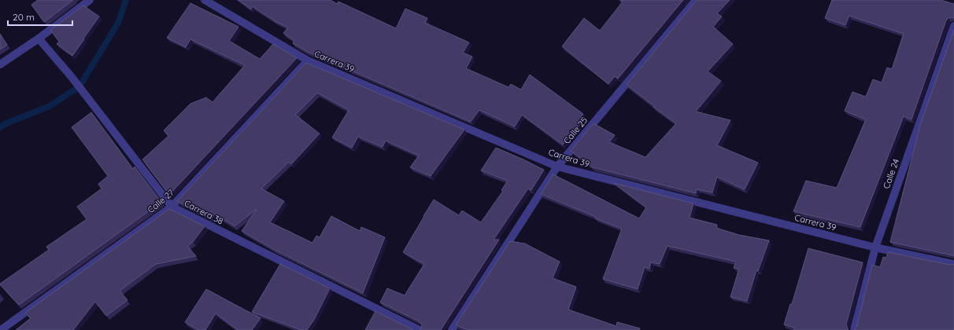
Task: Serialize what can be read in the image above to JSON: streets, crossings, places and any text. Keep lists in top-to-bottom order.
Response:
{
  "streets": {
    "street": [
      "Carrera 39",
      "Calle 25",
      "Calle 24",
      "Calle 27",
      "Carrera 38"
    ]
  },
  "crossings": [
    ["Carrera 39", "Calle 25"],
    ["Carrera 39", "Calle 24"],
    ["Carrera 39", "Calle 27"],
    ["Calle 27", "Carrera 38"]
  ],
  "scale_bar": "20 m"
}
